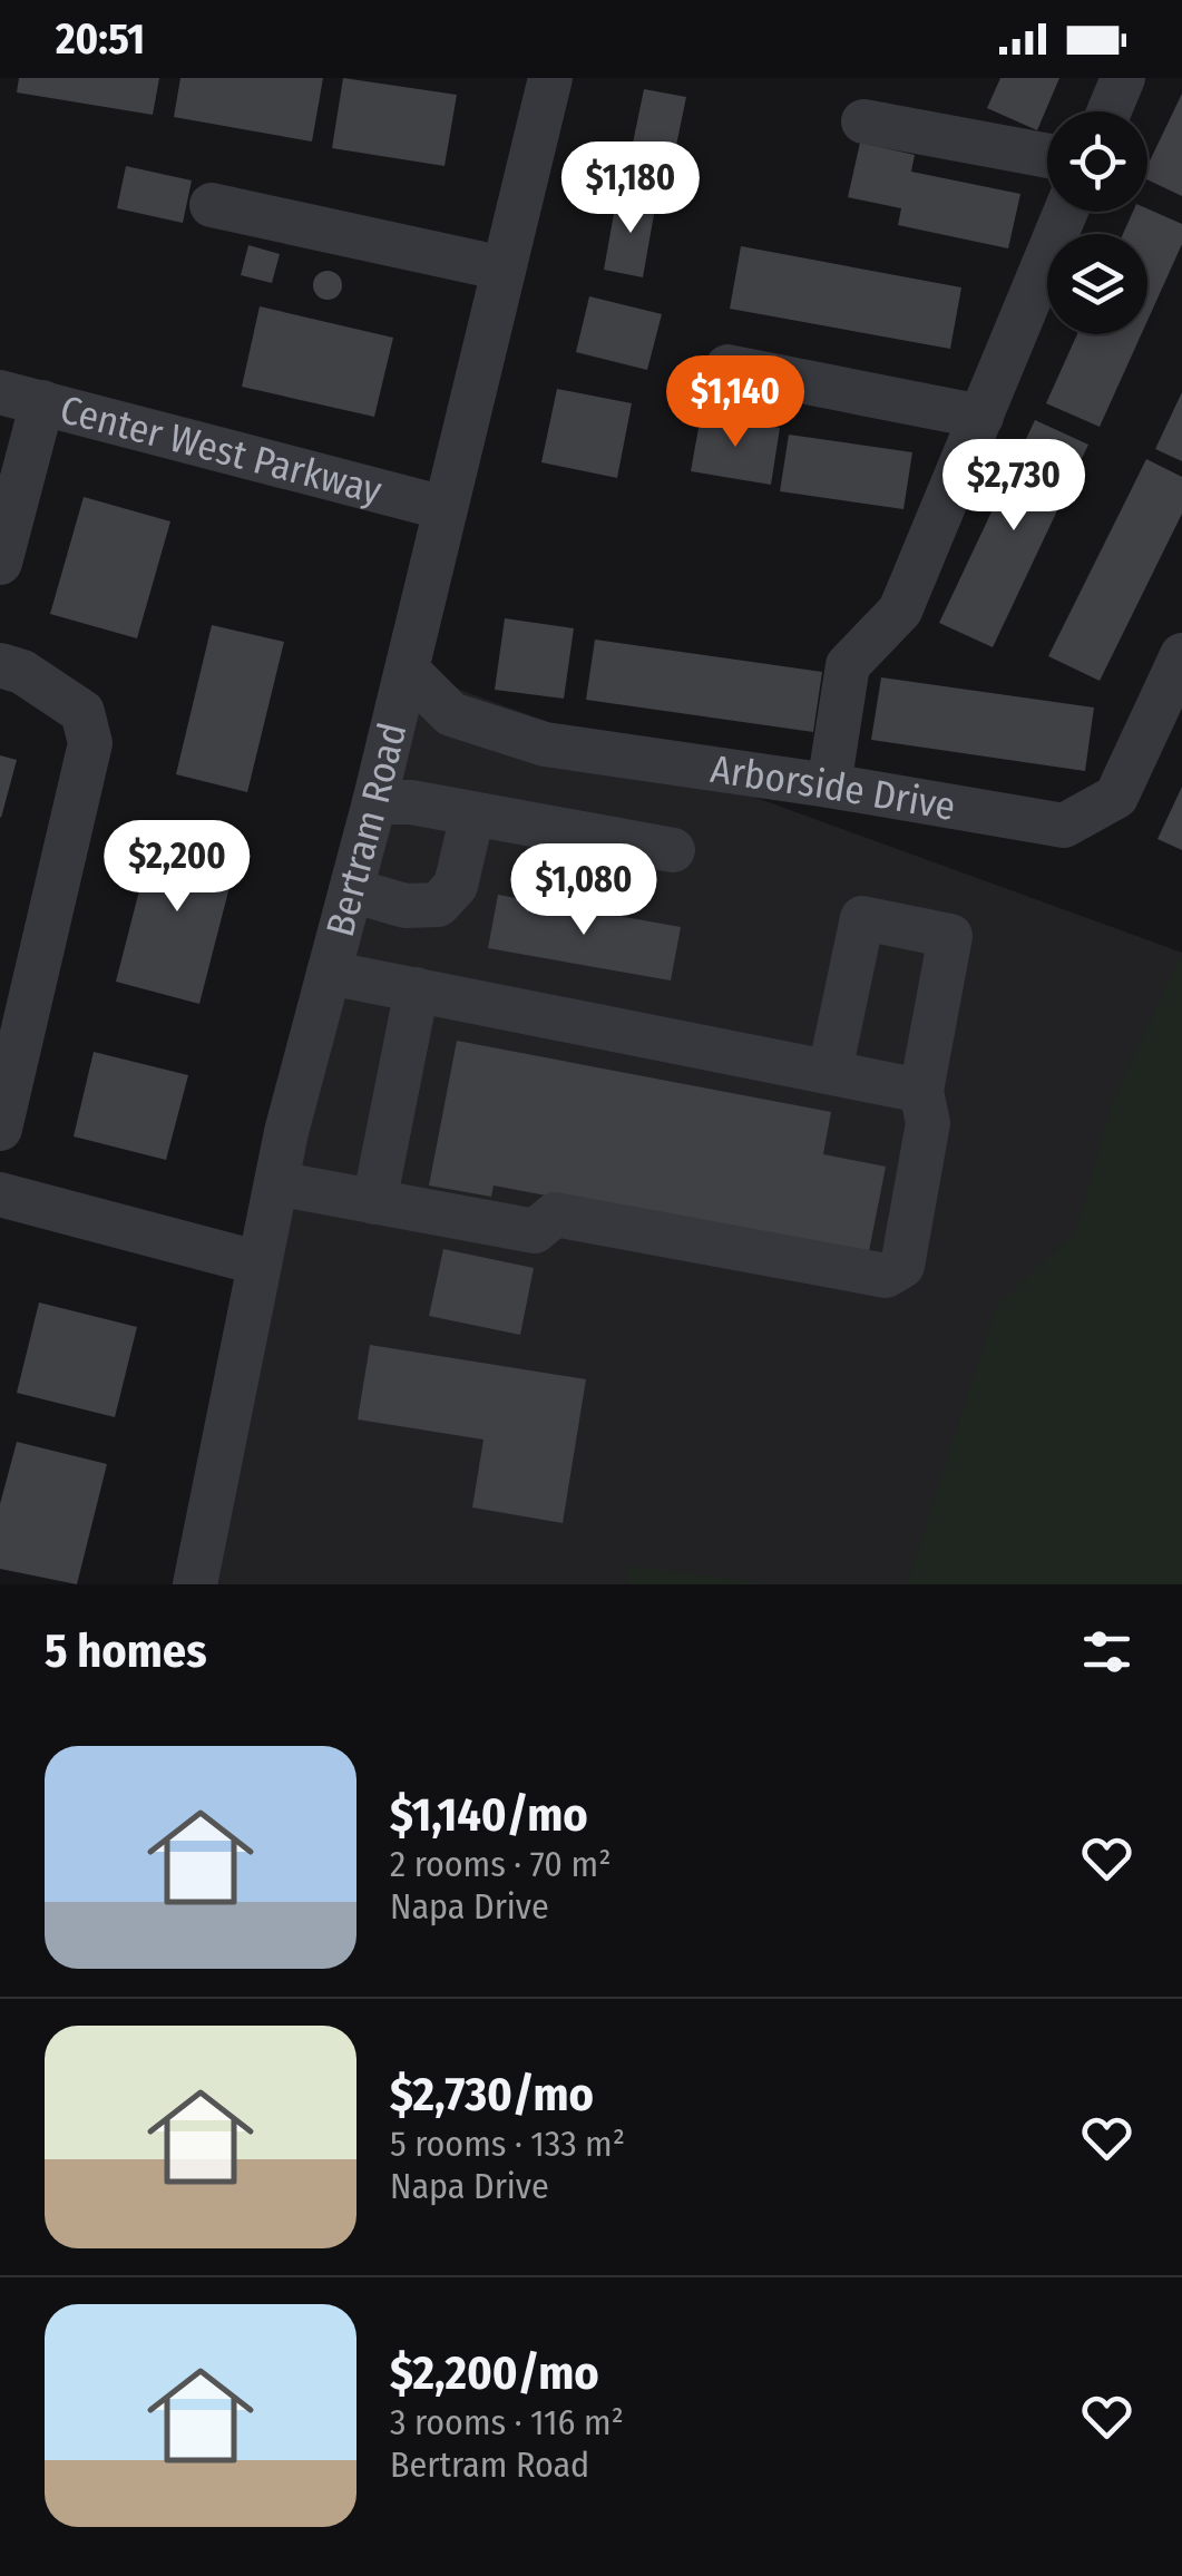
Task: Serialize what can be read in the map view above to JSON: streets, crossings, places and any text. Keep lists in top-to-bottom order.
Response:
{
  "streets": {
    "street": ["Center West Parkway", "Arborside Drive", "Bertram Road"]
  },
  "crossings": [
    ["Center West Parkway", "Bertram Road"],
    ["Arborside Drive", "Bertram Road"]
  ],
  "page": {
    "status": "20:51",
    "price": [
      "$1,180",
      "$1,140",
      "$2,730",
      "$2,200",
      "$1,080"
    ],
    "heading": "5 homes",
    "list": [
      {
        "name": "$1,140/mo",
        "note": "2 rooms · 70 m² · Napa Drive"
      },
      {
        "name": "$2,730/mo",
        "note": "5 rooms · 133 m² · Napa Drive"
      },
      {
        "name": "$2,200/mo",
        "note": "3 rooms · 116 m² · Bertram Road"
      }
    ]
  }
}
